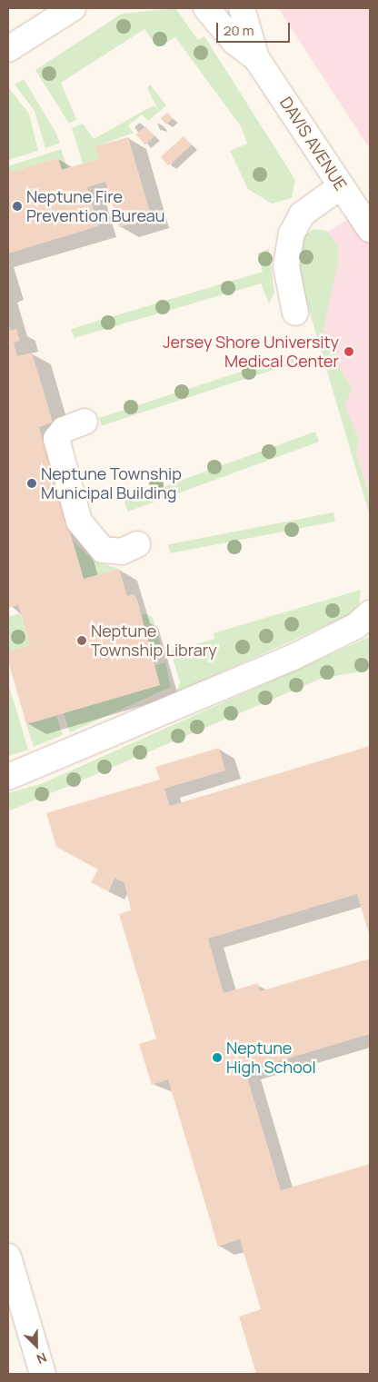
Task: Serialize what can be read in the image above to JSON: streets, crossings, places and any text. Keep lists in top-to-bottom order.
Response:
{
  "streets": {
    "street": ["DAVIS AVENUE"]
  },
  "places": [
    "Neptune Fire Prevention Bureau",
    "Jersey Shore University Medical Center",
    "Neptune Township Municipal Building",
    "Neptune Township Library",
    "Neptune High School"
  ],
  "scale_bar": "20 m",
  "north": "bottom right"
}
